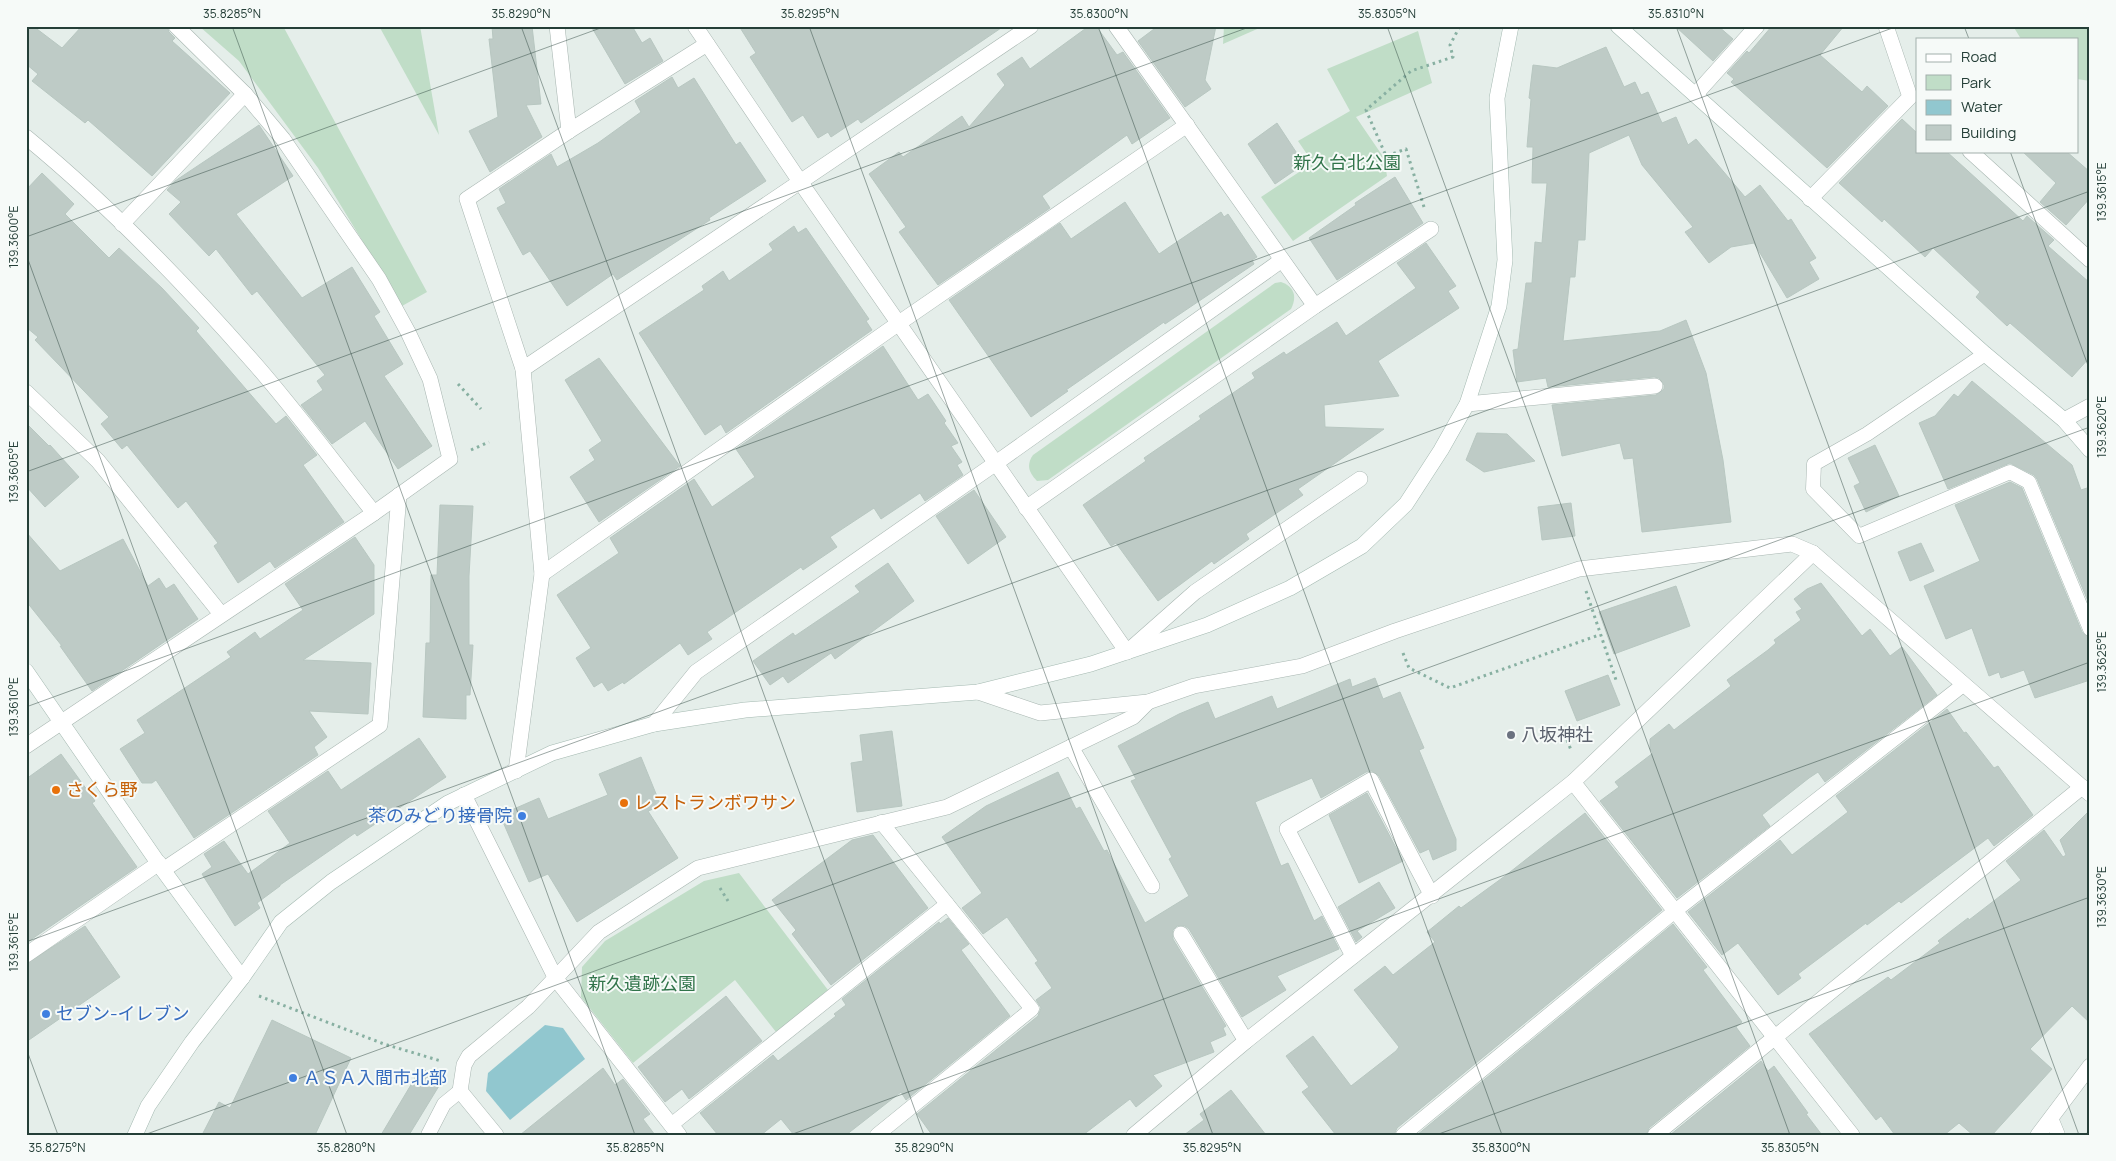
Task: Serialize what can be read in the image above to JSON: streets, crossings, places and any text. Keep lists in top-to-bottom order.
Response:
{
  "parks": ["新久台北公園", "新久遺跡公園"],
  "places": [
    "八坂神社",
    "さくら野",
    "レストランボワサン",
    "茶のみどり接骨院",
    "セブン-イレブン",
    "ＡＳＡ入間市北部"
  ],
  "legend": [
    "Road",
    "Park",
    "Water",
    "Building"
  ],
  "coordinates": [
    "35.8285°N",
    "35.8290°N",
    "35.8295°N",
    "35.8300°N",
    "35.8305°N",
    "35.8310°N",
    "139.3615°E",
    "139.3600°E",
    "139.3620°E",
    "139.3605°E",
    "139.3625°E",
    "139.3610°E",
    "139.3630°E",
    "35.8275°N",
    "35.8280°N"
  ]
}
